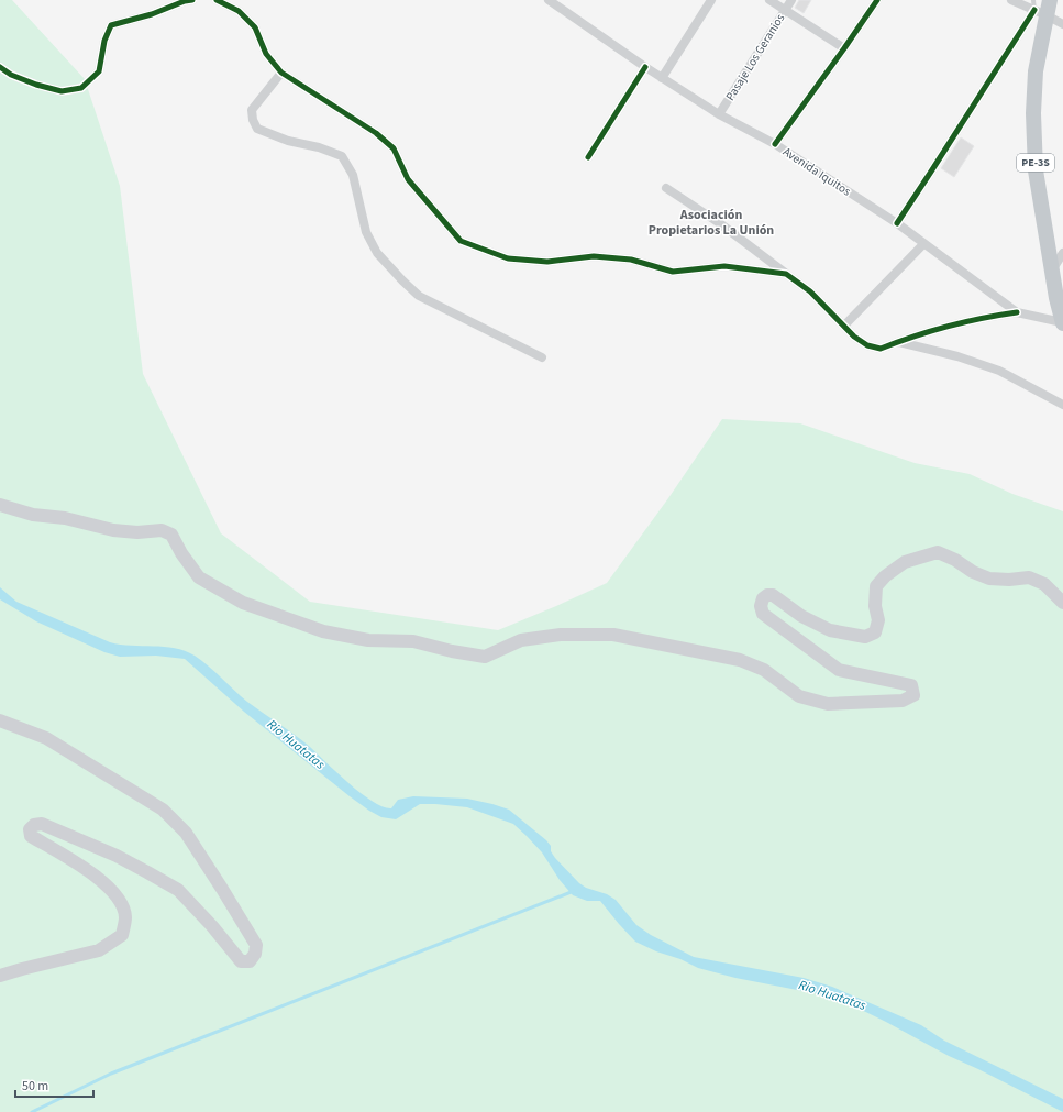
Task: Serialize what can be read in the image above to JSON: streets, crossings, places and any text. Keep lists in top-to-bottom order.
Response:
{
  "streets": {
    "highway": ["PE-3S"],
    "street": ["Pasaje Los Geranios", "Avenida Iquitos"]
  },
  "crossings": [
    ["Pasaje Los Geranios", "Avenida Iquitos"],
    ["PE-3S", "Avenida Iquitos"]
  ],
  "districts": ["Asociación Propietarios La Unión"],
  "water": ["Rio Huatatas"],
  "scale_bar": "50 m"
}
